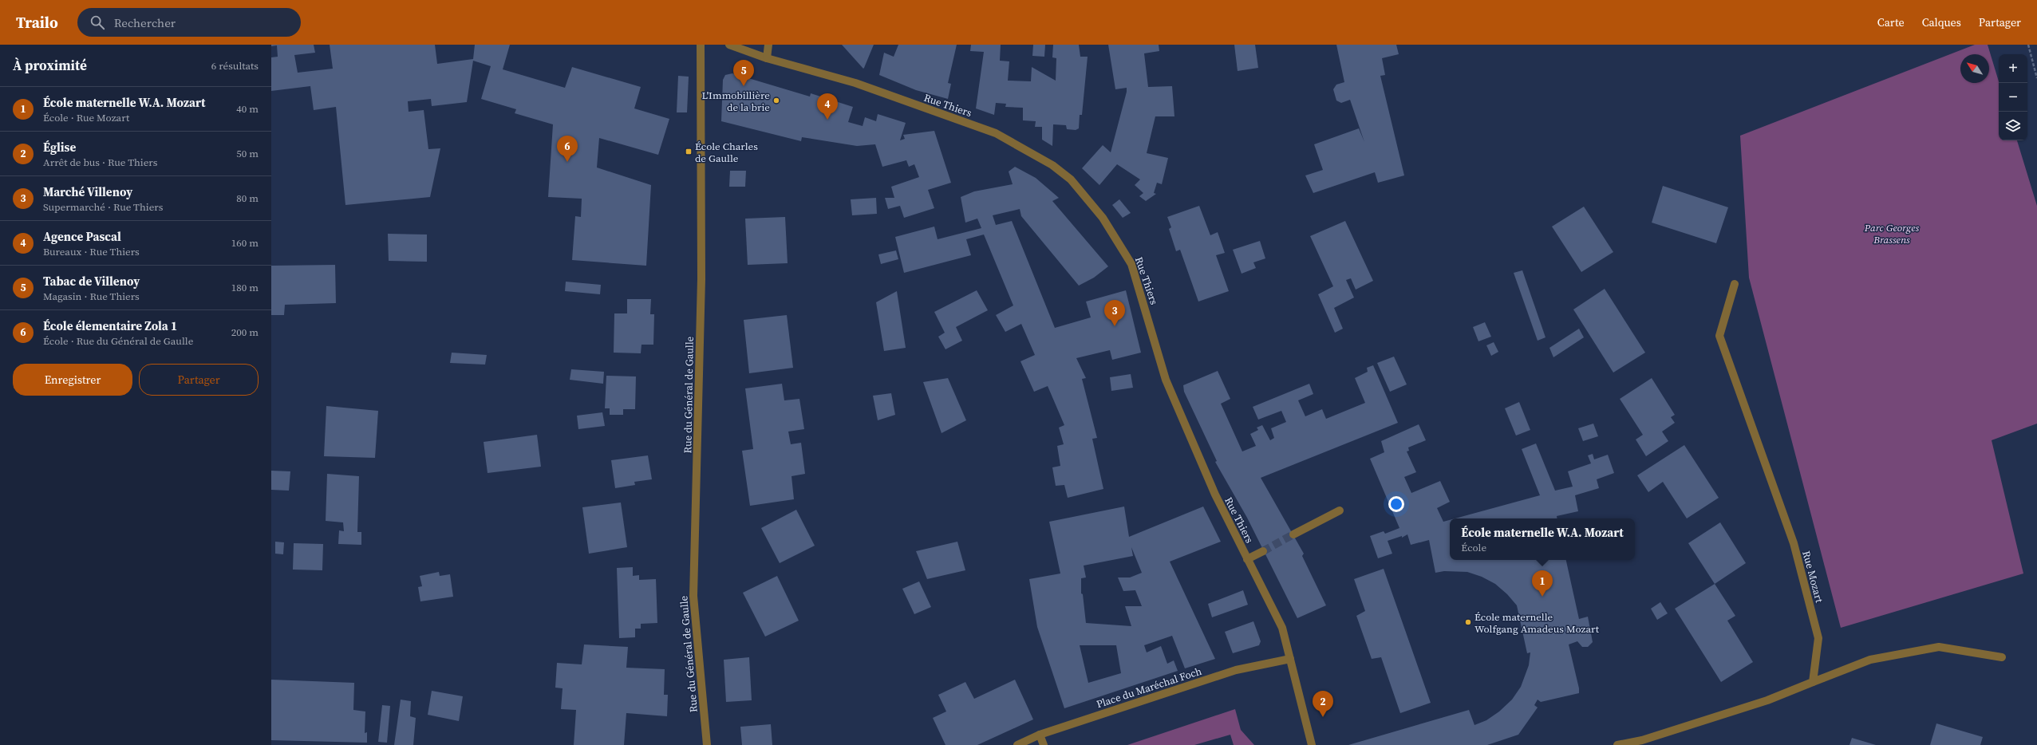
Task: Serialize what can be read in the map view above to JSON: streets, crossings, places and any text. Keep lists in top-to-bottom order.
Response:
{
  "streets": {
    "street": [
      "Rue Thiers",
      "Rue du Général de Gaulle",
      "Rue Mozart",
      "Place du Maréchal Foch"
    ]
  },
  "crossings": [
    ["Rue Thiers", "Place du Maréchal Foch"]
  ],
  "parks": ["Parc Georges Brassens"],
  "places": {
    "other": ["L'Immobillière de la brie", "École maternelle Wolfgang Amadeus Mozart"],
    "transit": ["École Charles de Gaulle"]
  },
  "north": "top left",
  "page": {
    "header": "Trailo",
    "search": "Rechercher",
    "nav": ["Carte", "Calques", "Partager"],
    "heading": ["À proximité", "6 résultats"],
    "map_buttons": ["+", "−"],
    "pins": [
      "5",
      "4",
      "6",
      "3",
      "1",
      "2"
    ],
    "list": [
      {
        "mark": "1",
        "name": "École maternelle W.A. Mozart",
        "note": "École · Rue Mozart",
        "value": "40 m"
      },
      {
        "mark": "2",
        "name": "Église",
        "note": "Arrêt de bus · Rue Thiers",
        "value": "50 m"
      },
      {
        "mark": "3",
        "name": "Marché Villenoy",
        "note": "Supermarché · Rue Thiers",
        "value": "80 m"
      },
      {
        "mark": "4",
        "name": "Agence Pascal",
        "note": "Bureaux · Rue Thiers",
        "value": "160 m"
      },
      {
        "mark": "5",
        "name": "Tabac de Villenoy",
        "note": "Magasin · Rue Thiers",
        "value": "180 m"
      },
      {
        "mark": "6",
        "name": "École élementaire Zola 1",
        "note": "École · Rue du Général de Gaulle",
        "value": "200 m"
      }
    ],
    "buttons": ["Enregistrer", "Partager"],
    "popup": ["École maternelle W.A. Mozart", "École"]
  }
}
